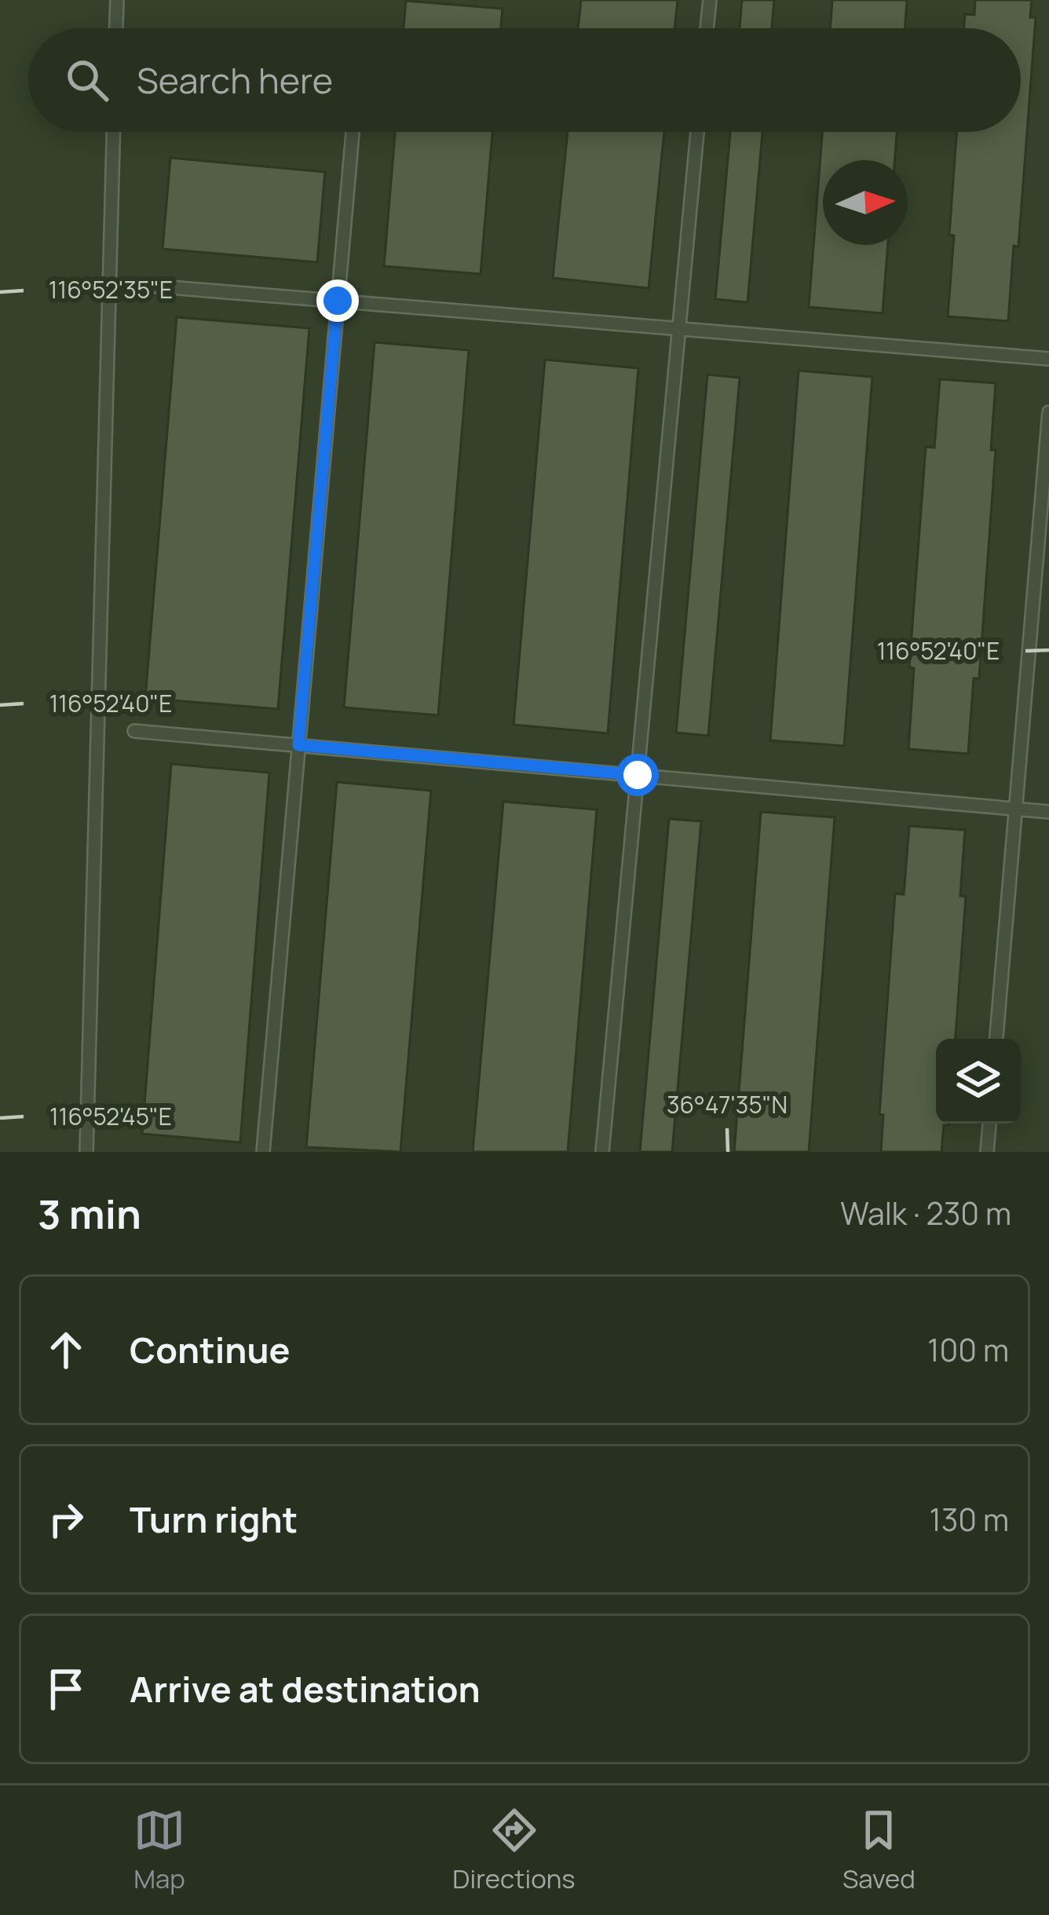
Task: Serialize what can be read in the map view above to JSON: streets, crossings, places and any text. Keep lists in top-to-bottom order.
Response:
{
  "north": "right",
  "page": {
    "search": "Search here",
    "heading": ["3 min", "Walk · 230 m"],
    "list": [
      ["Continue", "100 m"],
      ["Turn right", "130 m"],
      "Arrive at destination"
    ],
    "nav": ["Map", "Directions", "Saved"]
  },
  "coordinates": [
    "116°52'35\"E",
    "116°52'40\"E",
    "36°47'35\"N",
    "116°52'45\"E"
  ]
}
